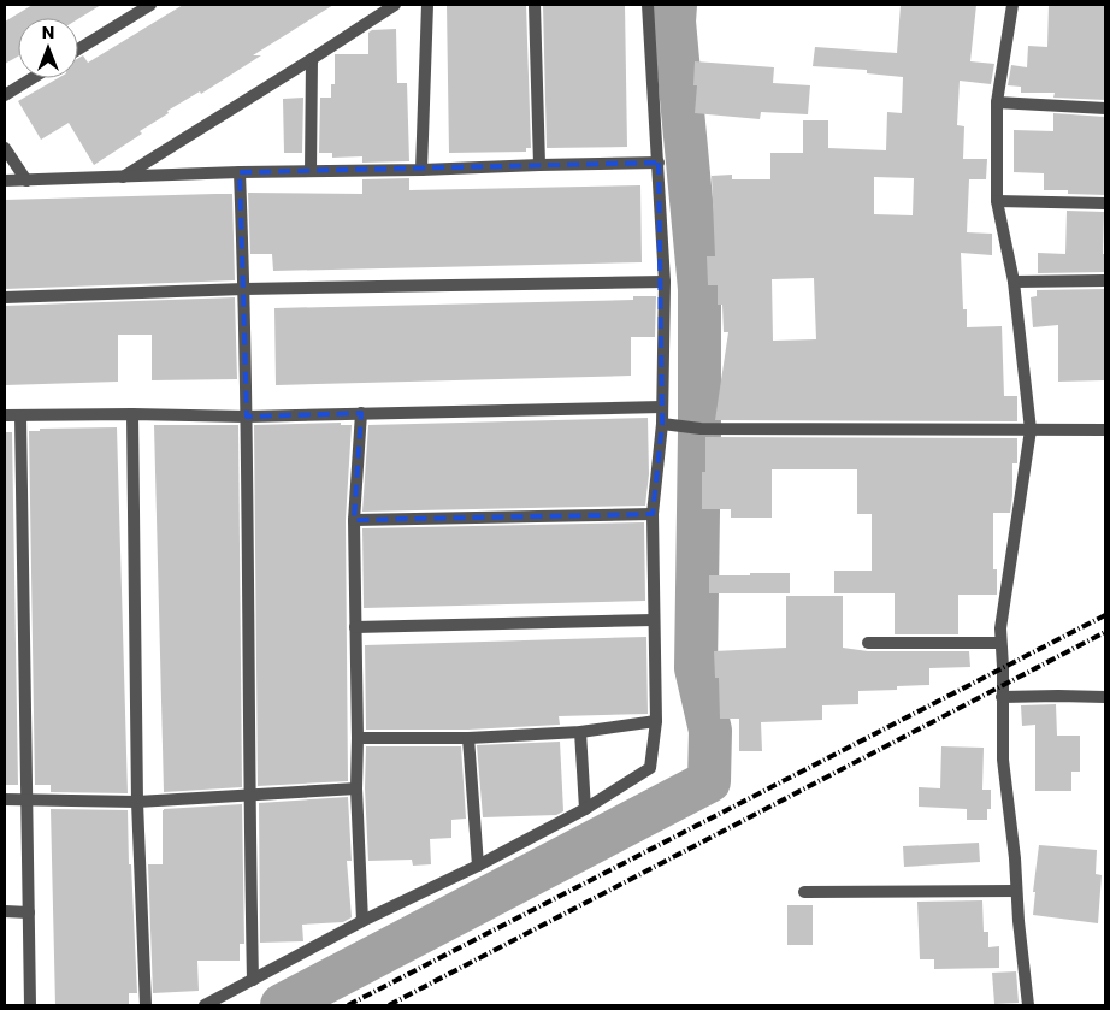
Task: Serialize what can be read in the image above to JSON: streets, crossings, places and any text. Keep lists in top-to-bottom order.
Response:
{
  "north": "top"
}
